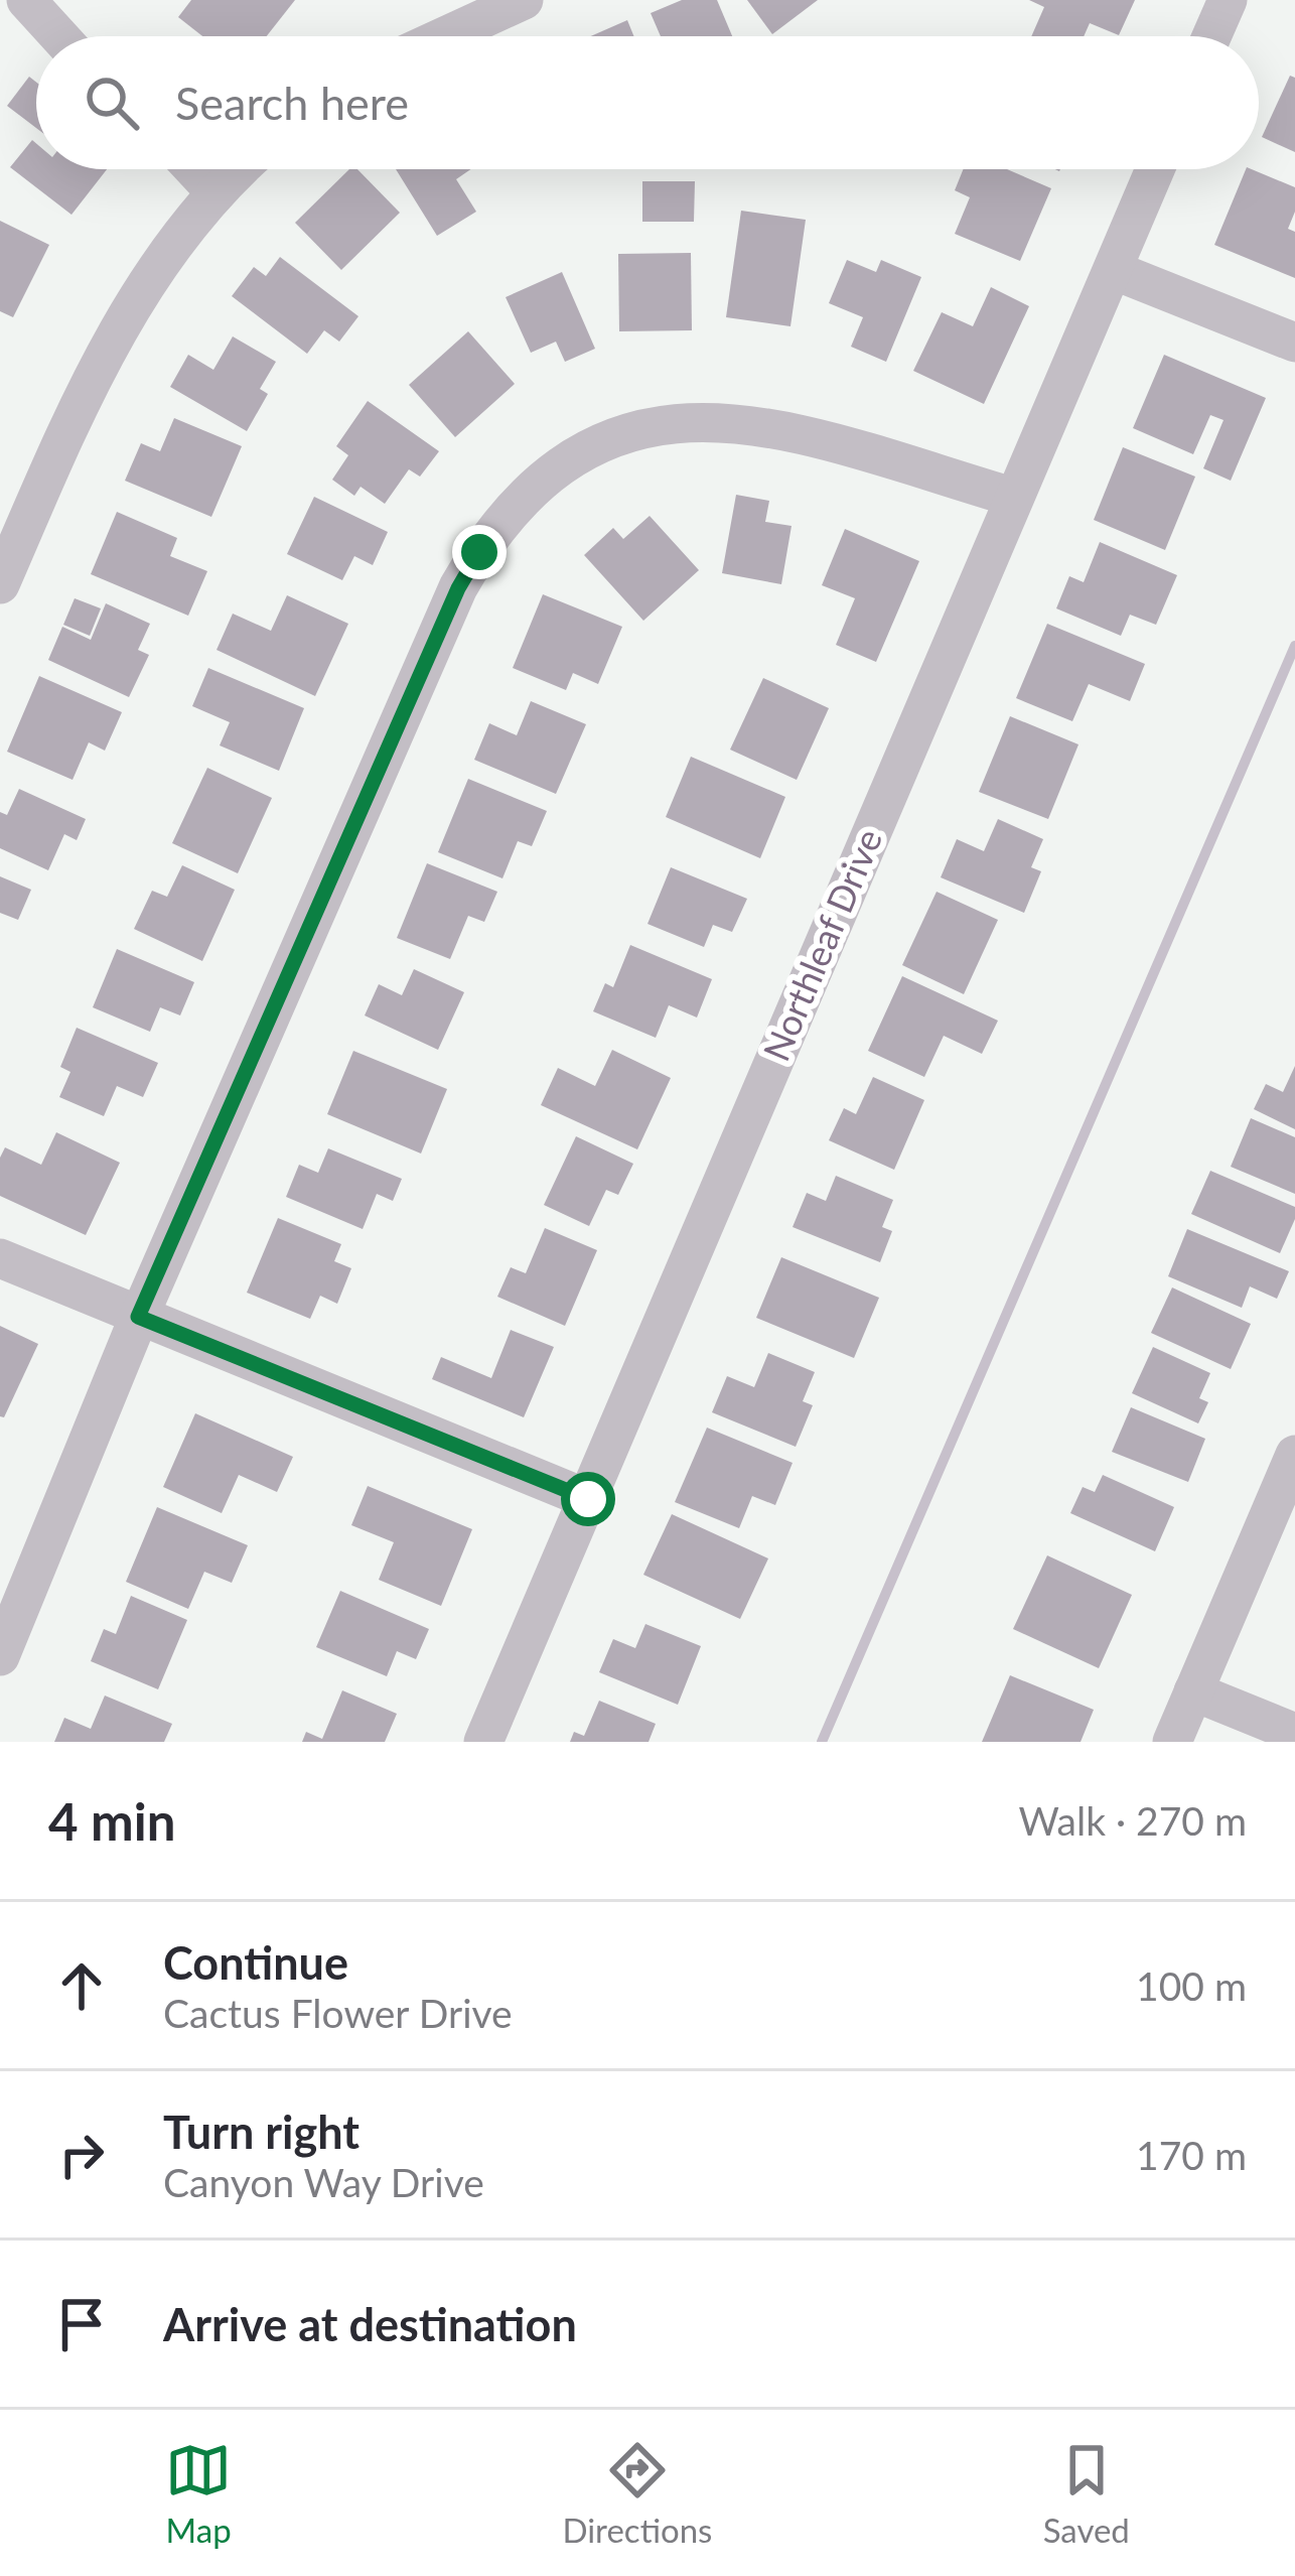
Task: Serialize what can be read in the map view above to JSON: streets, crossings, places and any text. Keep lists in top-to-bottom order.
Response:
{
  "streets": {
    "street": ["Northleaf Drive"]
  },
  "page": {
    "search": "Search here",
    "heading": ["4 min", "Walk · 270 m"],
    "list": [
      ["Continue", "Cactus Flower Drive", "100 m"],
      ["Turn right", "Canyon Way Drive", "170 m"],
      "Arrive at destination"
    ],
    "nav": ["Map", "Directions", "Saved"]
  }
}
